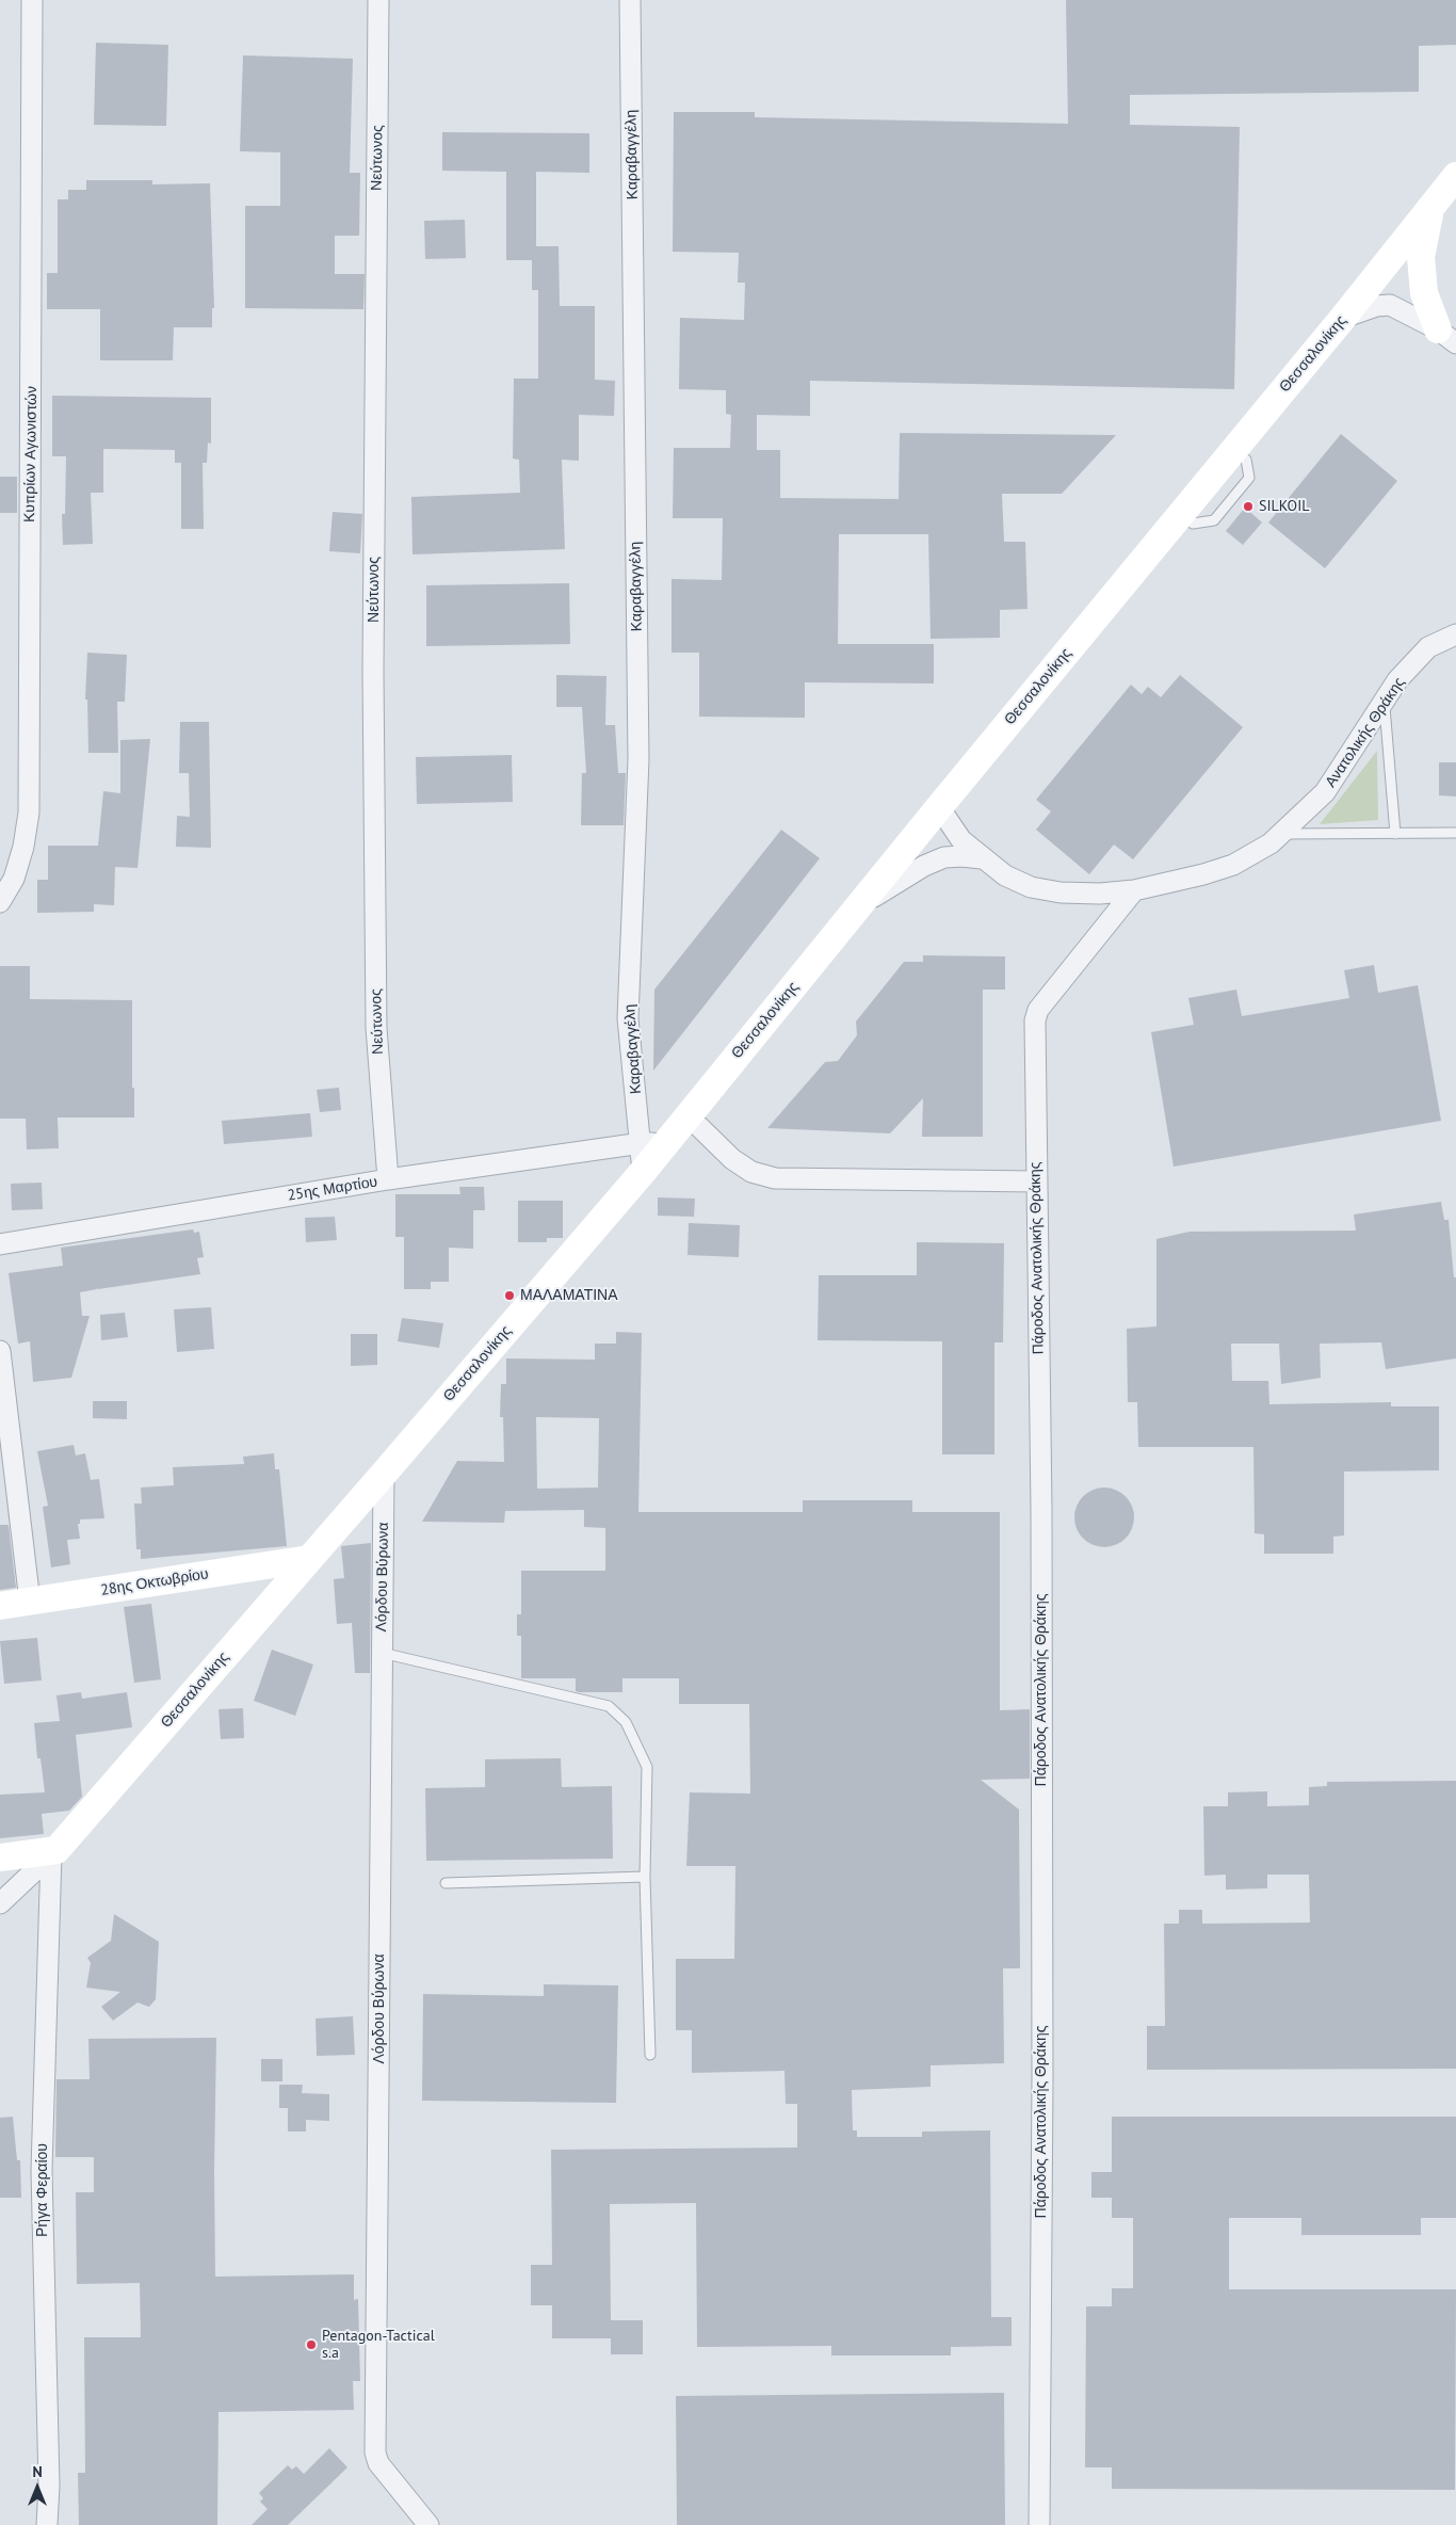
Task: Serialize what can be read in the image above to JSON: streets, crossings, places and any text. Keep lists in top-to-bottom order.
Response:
{
  "streets": {
    "main road": ["Θεσσαλονίκης", "28ης Οκτωβρίου"],
    "street": [
      "Καραβαγγέλη",
      "Νεύτωνος",
      "Κυπρίων Αγωνιστών",
      "Ανατολικής Θράκης",
      "25ης Μαρτίου",
      "Πάροδος Ανατολικής Θράκης",
      "Λόρδου Βύρωνα",
      "Ρήγα Φεραίου"
    ]
  },
  "crossings": [
    ["Καραβαγγέλη", "Θεσσαλονίκης"],
    ["Καραβαγγέλη", "25ης Μαρτίου"],
    ["Νεύτωνος", "25ης Μαρτίου"],
    ["Θεσσαλονίκης", "Ανατολικής Θράκης"],
    ["Θεσσαλονίκης", "25ης Μαρτίου"],
    ["Θεσσαλονίκης", "Λόρδου Βύρωνα"],
    ["Θεσσαλονίκης", "28ης Οκτωβρίου"],
    ["Θεσσαλονίκης", "Ρήγα Φεραίου"],
    ["Ανατολικής Θράκης", "Πάροδος Ανατολικής Θράκης"]
  ],
  "places": ["SILKOIL", "ΜΑΛΑΜΑΤΙΝΑ", "Pentagon-Tactical s.a"],
  "north": "top"
}
